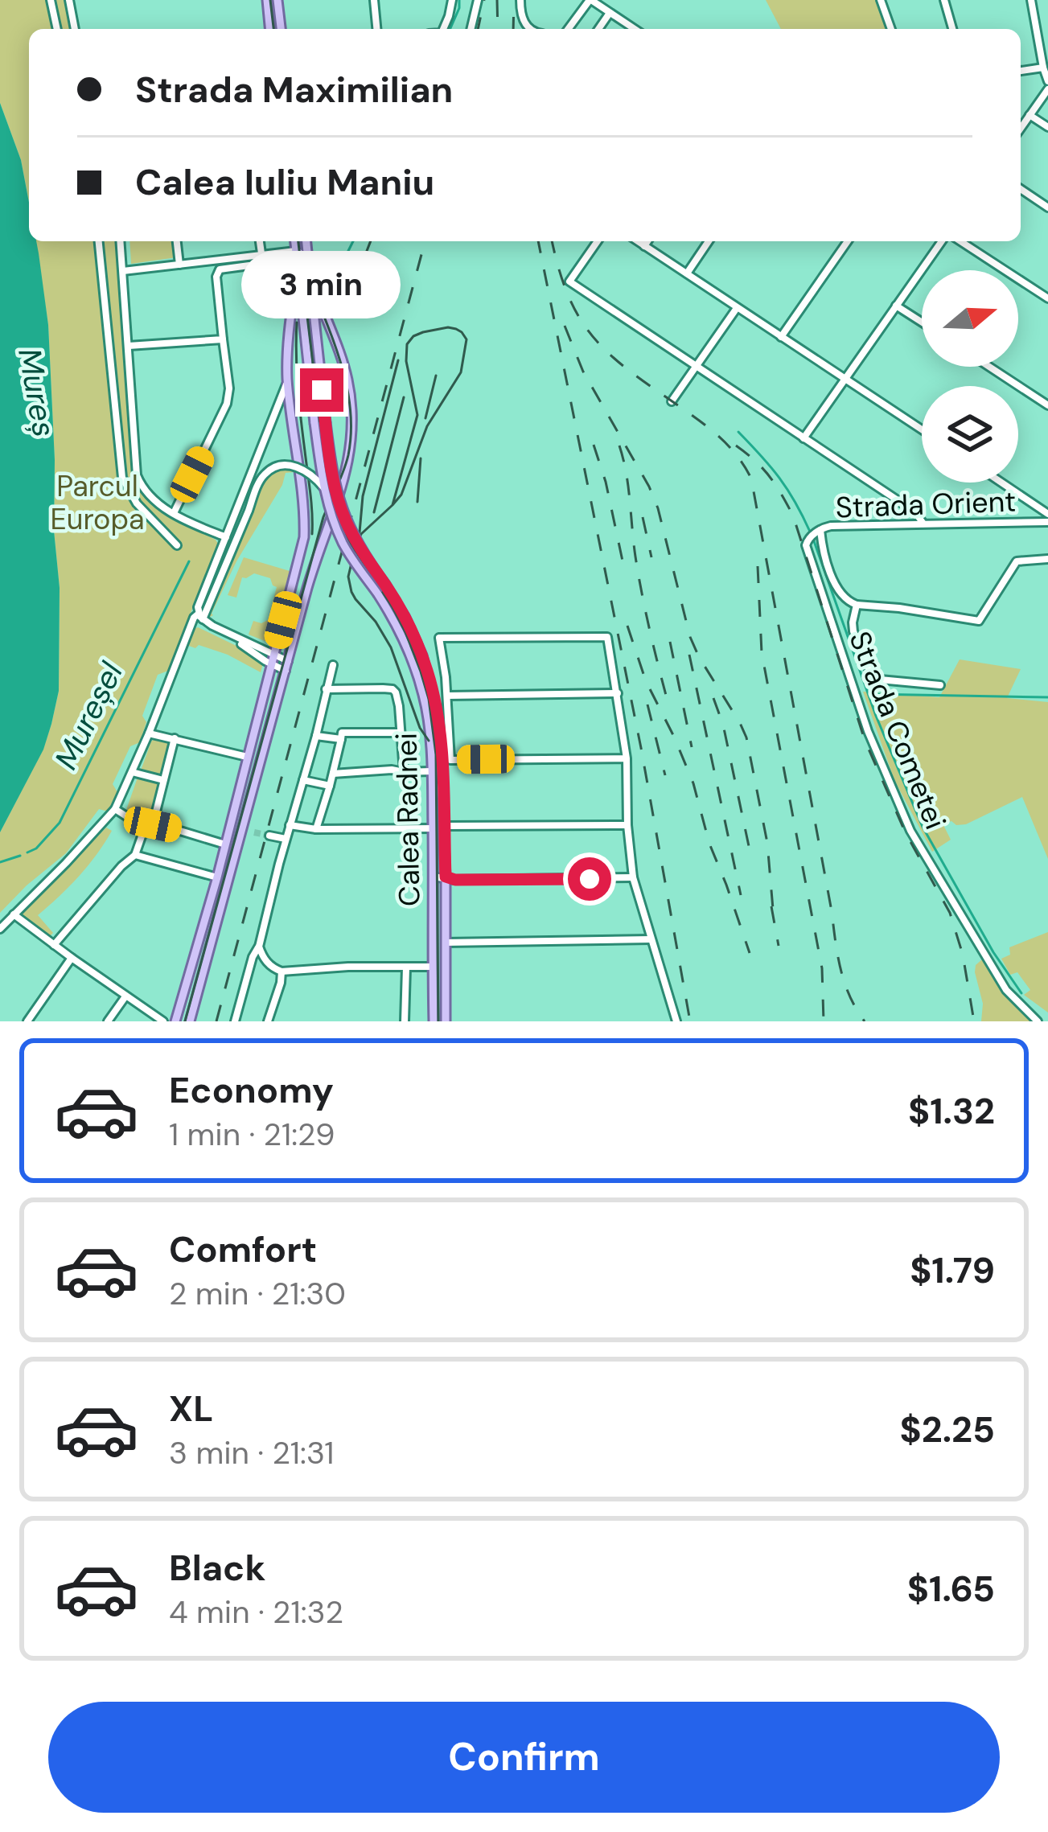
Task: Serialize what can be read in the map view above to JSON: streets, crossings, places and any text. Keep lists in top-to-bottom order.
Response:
{
  "streets": {
    "main road": ["Calea Radnei"],
    "street": ["Strada Orient", "Strada Cometei"]
  },
  "crossings": [
    ["Strada Orient", "Strada Cometei"]
  ],
  "water": ["Mureș", "Mureșel"],
  "parks": ["Parcul Europa"],
  "north": "right",
  "page": {
    "banner": ["Strada Maximilian", "Calea Iuliu Maniu"],
    "bubble": "3 min",
    "list": [
      {
        "name": "Economy",
        "note": "1 min · 21:29",
        "value": "$1.32"
      },
      {
        "name": "Comfort",
        "note": "2 min · 21:30",
        "value": "$1.79"
      },
      {
        "name": "XL",
        "note": "3 min · 21:31",
        "value": "$2.25"
      },
      {
        "name": "Black",
        "note": "4 min · 21:32",
        "value": "$1.65"
      }
    ],
    "buttons": "Confirm"
  }
}
